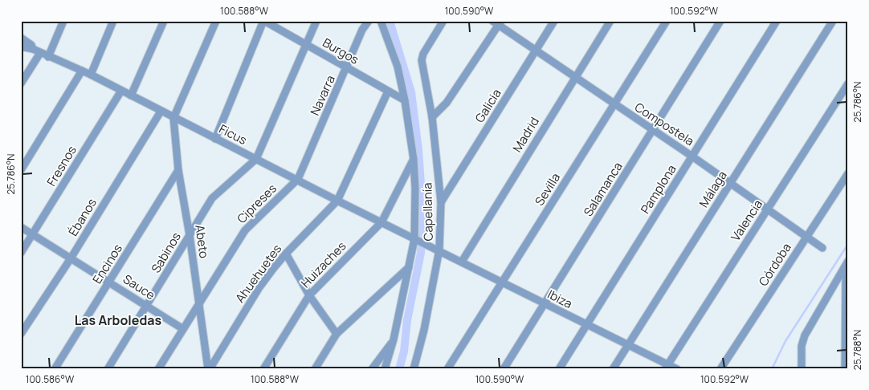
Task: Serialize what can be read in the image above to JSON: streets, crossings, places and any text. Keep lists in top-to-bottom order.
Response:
{
  "streets": {
    "street": [
      "Burgos",
      "Navarra",
      "Galicia",
      "Compostela",
      "Ficus",
      "Madrid",
      "Fresnos",
      "Sevilla",
      "Salamanca",
      "Pamplona",
      "Málaga",
      "Cipreses",
      "Capellanía",
      "Ébanos",
      "Valencia",
      "Abeto",
      "Sabinos",
      "Encinos",
      "Huizaches",
      "Córdoba",
      "Ahuehuetes",
      "Sauce",
      "Ibiza"
    ]
  },
  "crossings": [
    ["Burgos", "Navarra"],
    ["Burgos", "Capellanía"],
    ["Burgos", "Ahuehuetes"],
    ["Navarra", "Ficus"],
    ["Navarra", "Cipreses"],
    ["Galicia", "Compostela"],
    ["Galicia", "Capellanía"],
    ["Compostela", "Madrid"],
    ["Compostela", "Sevilla"],
    ["Compostela", "Salamanca"],
    ["Compostela", "Pamplona"],
    ["Compostela", "Málaga"],
    ["Compostela", "Valencia"],
    ["Compostela", "Córdoba"],
    ["Ficus", "Fresnos"],
    ["Ficus", "Cipreses"],
    ["Ficus", "Capellanía"],
    ["Ficus", "Ébanos"],
    ["Ficus", "Abeto"],
    ["Ficus", "Sabinos"],
    ["Ficus", "Huizaches"],
    ["Ficus", "Ahuehuetes"],
    ["Ficus", "Ibiza"],
    ["Madrid", "Ibiza"],
    ["Fresnos", "Sauce"],
    ["Sevilla", "Ibiza"],
    ["Salamanca", "Ibiza"],
    ["Pamplona", "Ibiza"],
    ["Málaga", "Ibiza"],
    ["Cipreses", "Abeto"],
    ["Cipreses", "Sauce"],
    ["Capellanía", "Huizaches"],
    ["Capellanía", "Ibiza"],
    ["Ébanos", "Sauce"],
    ["Valencia", "Ibiza"],
    ["Abeto", "Sabinos"],
    ["Abeto", "Encinos"],
    ["Abeto", "Ahuehuetes"],
    ["Sabinos", "Sauce"],
    ["Encinos", "Sauce"]
  ],
  "districts": ["Las Arboledas"],
  "coordinates": [
    "100.588°W",
    "100.590°W",
    "100.592°W",
    "25.786°N",
    "25.788°N",
    "100.586°W"
  ]
}
